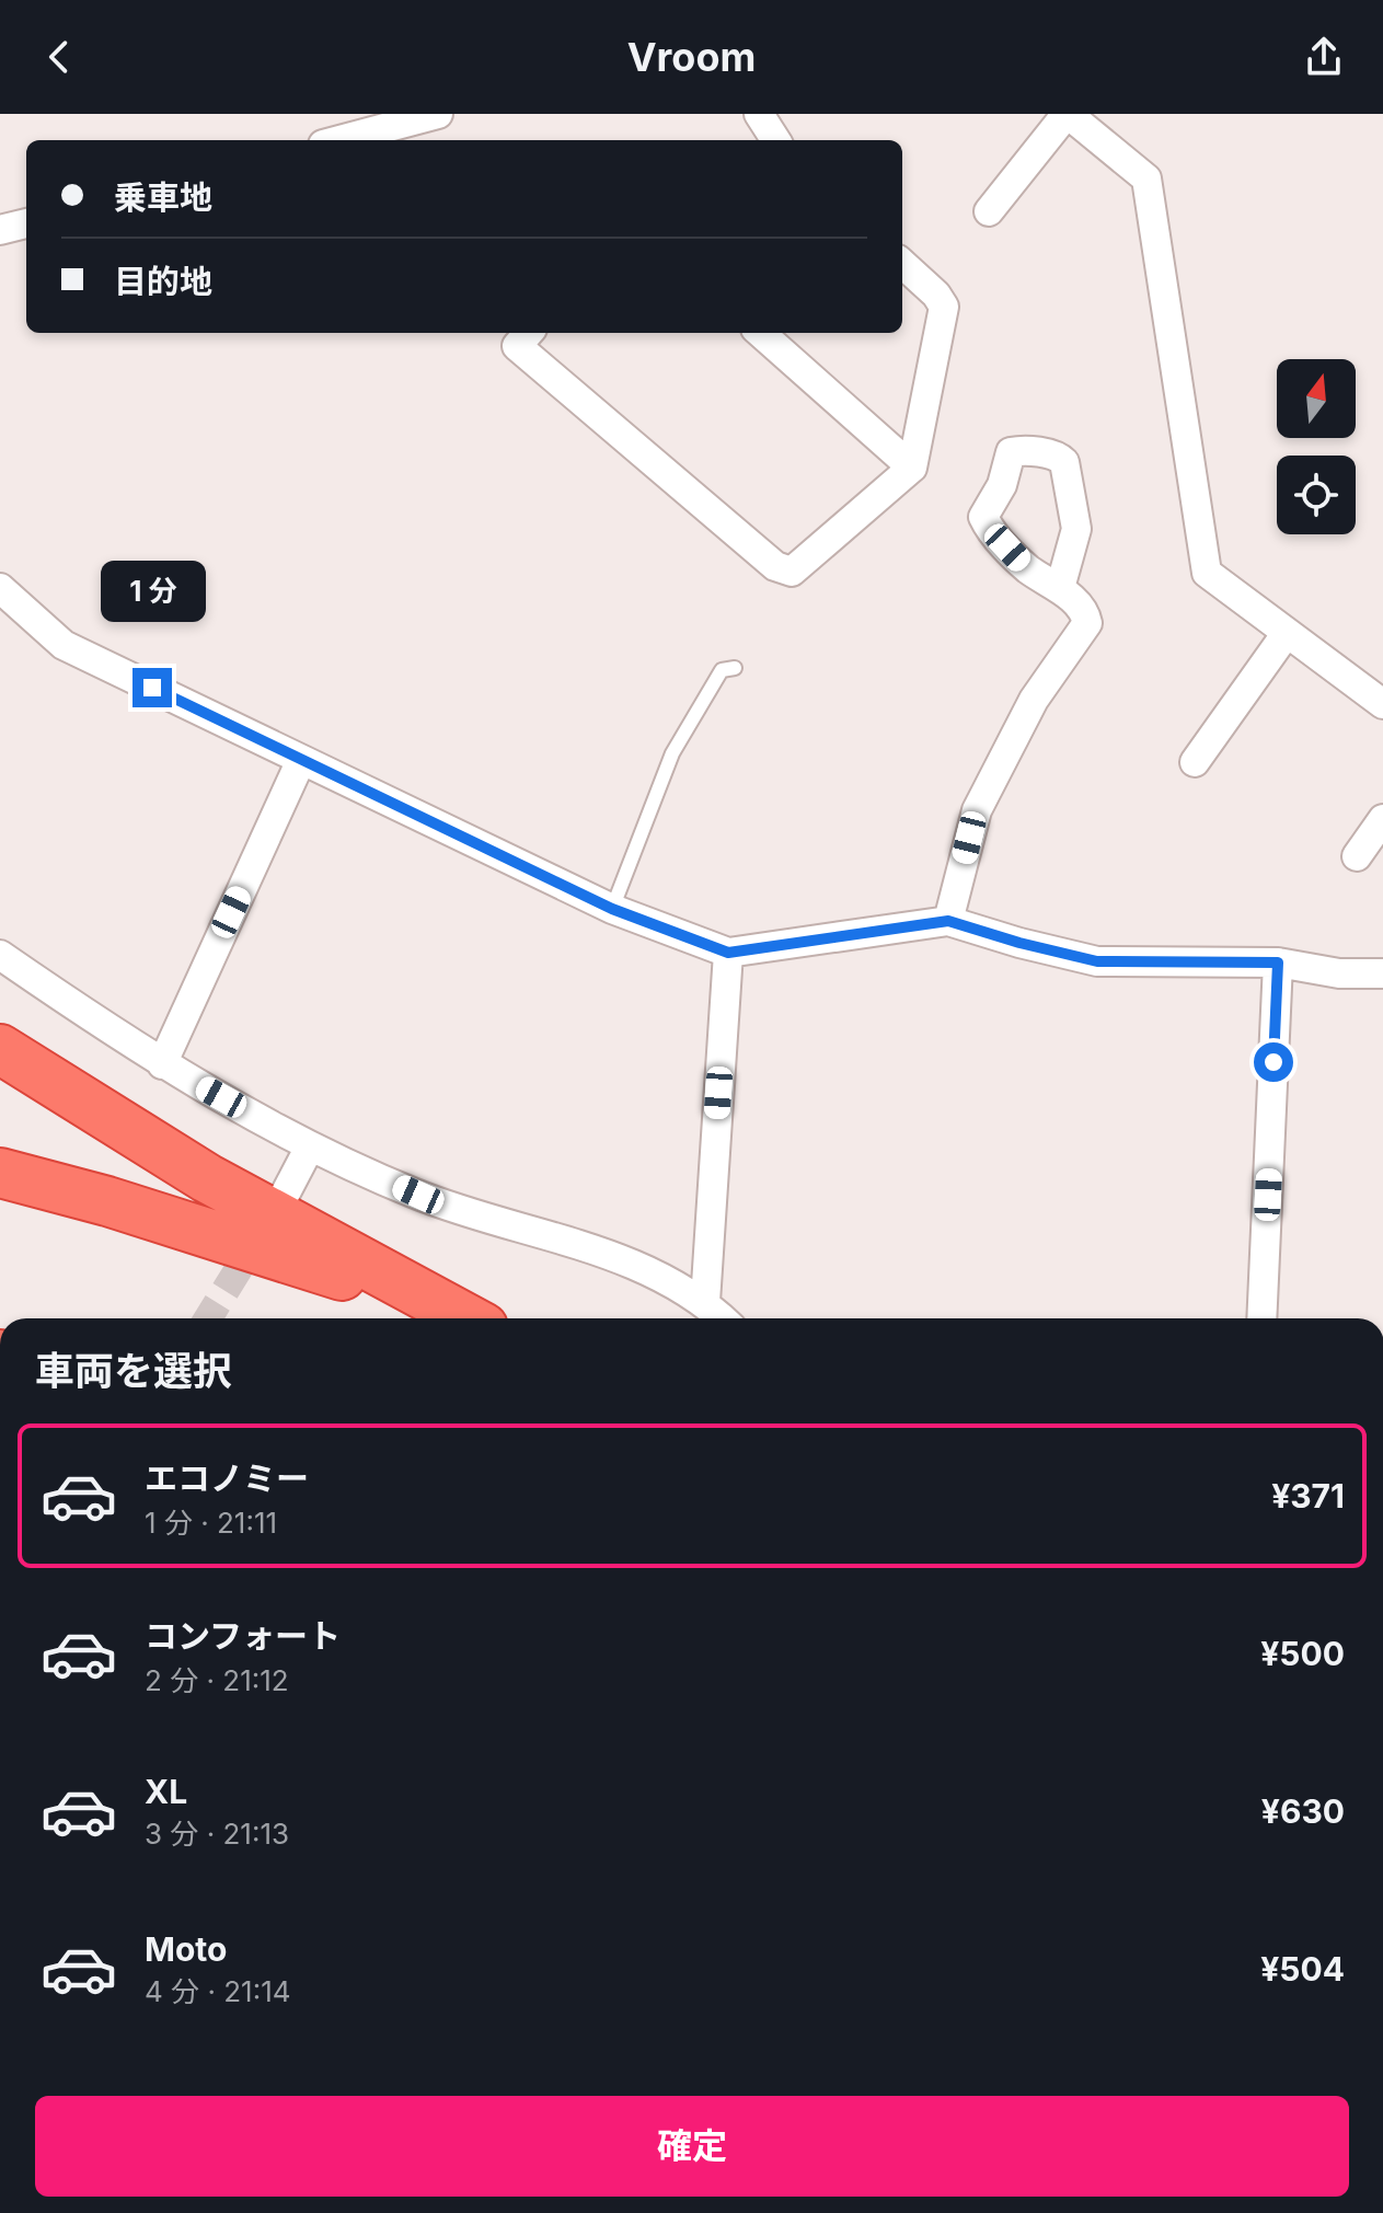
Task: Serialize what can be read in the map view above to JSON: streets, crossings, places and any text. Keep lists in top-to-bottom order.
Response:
{
  "north": "top",
  "page": {
    "header": "Vroom",
    "banner": ["乗車地", "目的地"],
    "bubble": "1 分",
    "heading": "車両を選択",
    "list": [
      {
        "name": "エコノミー",
        "note": "1 分 · 21:11",
        "value": "¥371"
      },
      {
        "name": "コンフォート",
        "note": "2 分 · 21:12",
        "value": "¥500"
      },
      {
        "name": "XL",
        "note": "3 分 · 21:13",
        "value": "¥630"
      },
      {
        "name": "Moto",
        "note": "4 分 · 21:14",
        "value": "¥504"
      }
    ],
    "buttons": "確定"
  }
}
